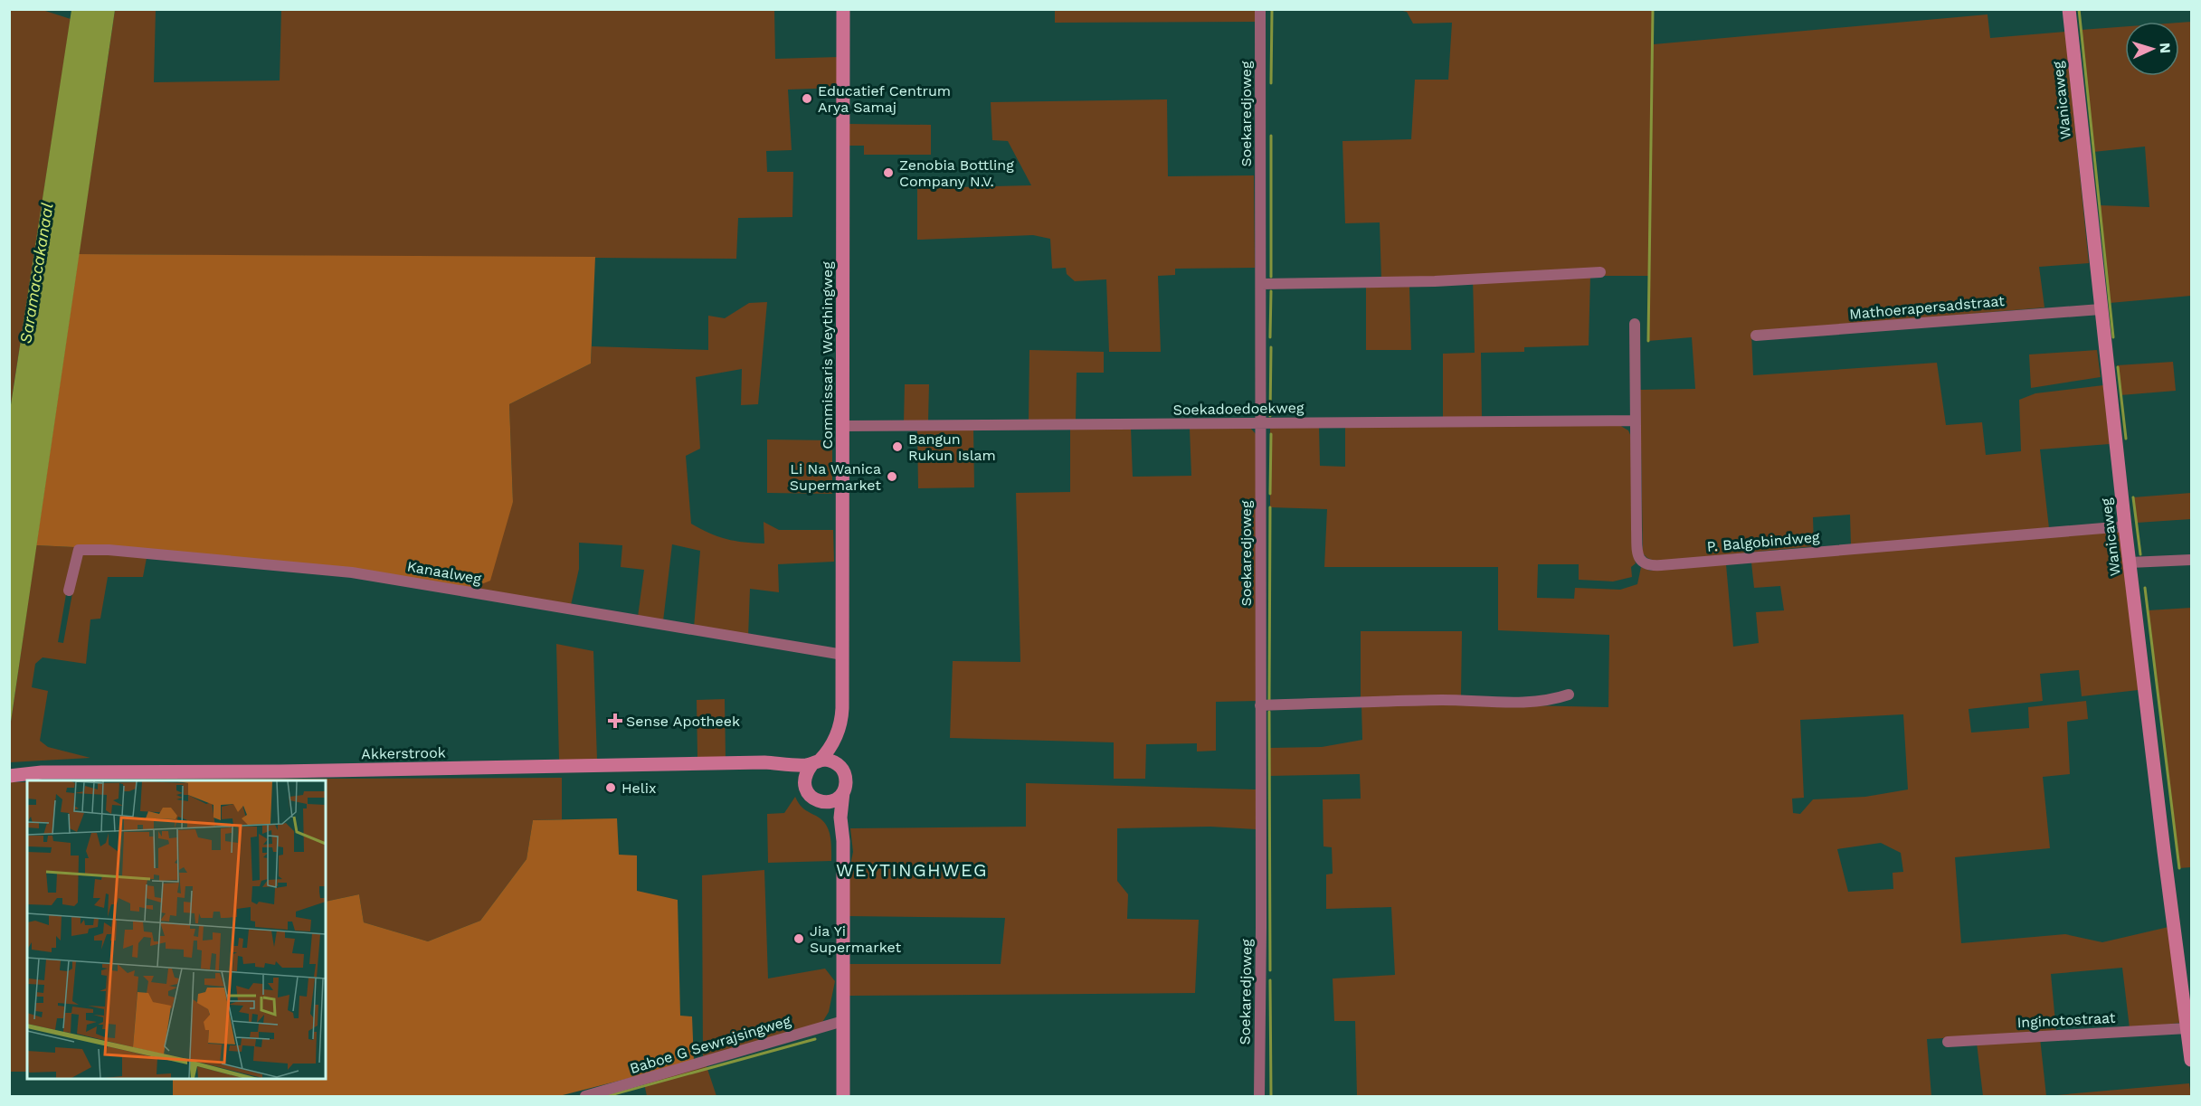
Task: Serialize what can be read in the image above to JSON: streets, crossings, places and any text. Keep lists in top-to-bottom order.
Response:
{
  "streets": {
    "street": [
      "Wanicaweg",
      "Soekaredjoweg",
      "Mathoerapersadstraat",
      "Commissaris Weythingweg",
      "Soekadoedoekweg",
      "P. Balgobindweg",
      "Kanaalweg",
      "Akkerstrook",
      "Inginotostraat",
      "Baboe G Sewrajsingweg"
    ]
  },
  "crossings": [
    ["Wanicaweg", "Mathoerapersadstraat"],
    ["Wanicaweg", "P. Balgobindweg"],
    ["Wanicaweg", "Inginotostraat"],
    ["Soekaredjoweg", "Soekadoedoekweg"],
    ["Commissaris Weythingweg", "Soekadoedoekweg"],
    ["Commissaris Weythingweg", "Kanaalweg"],
    ["Commissaris Weythingweg", "Akkerstrook"],
    ["Soekadoedoekweg", "P. Balgobindweg"]
  ],
  "districts": ["WEYTINGHWEG"],
  "water": ["Saramaccakanaal"],
  "places": {
    "other": [
      "Educatief Centrum Arya Samaj",
      "Zenobia Bottling Company N.V.",
      "Bangun Rukun Islam",
      "Li Na Wanica Supermarket",
      "Helix",
      "Jia Yi Supermarket"
    ],
    "health": ["Sense Apotheek"]
  },
  "north": "right"
}
